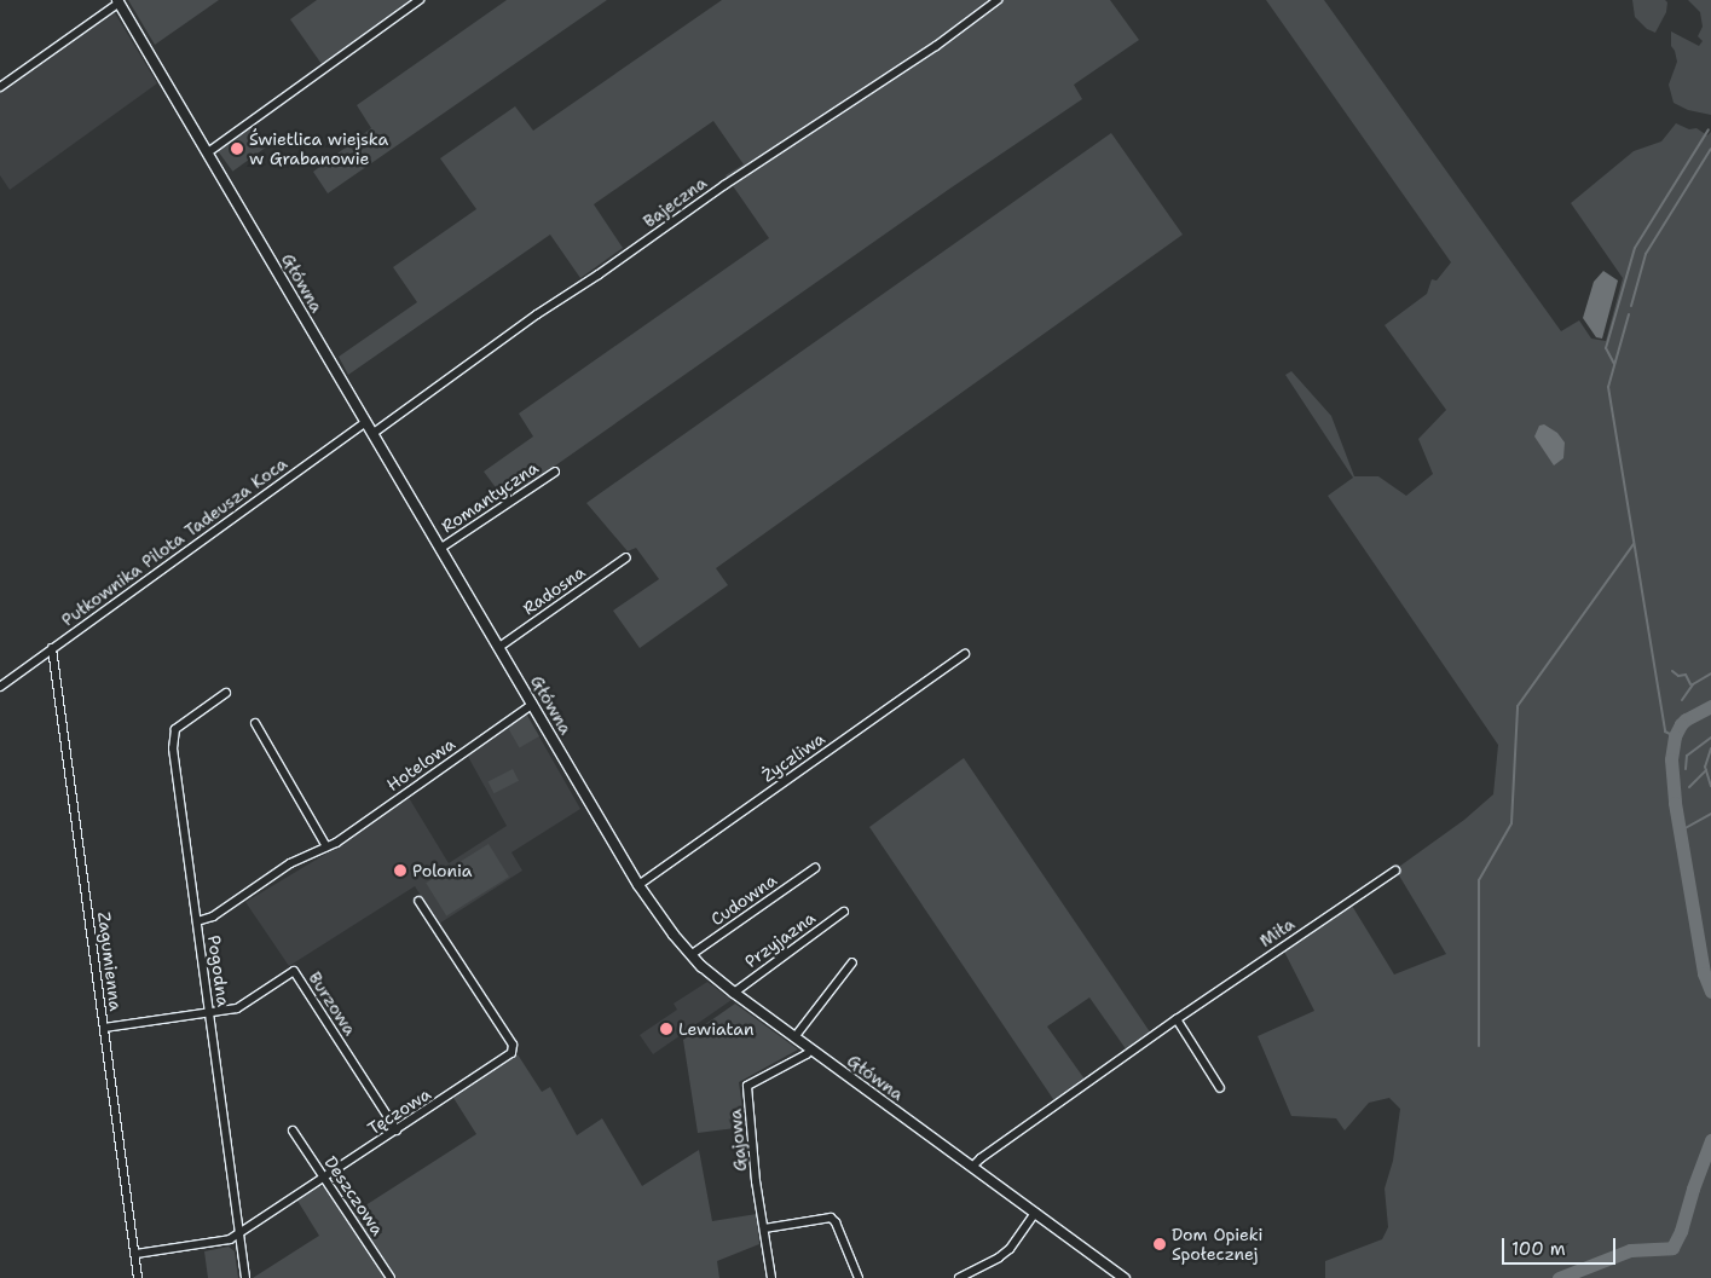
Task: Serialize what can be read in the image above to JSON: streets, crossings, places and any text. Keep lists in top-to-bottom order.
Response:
{
  "streets": {
    "street": [
      "Bajeczna",
      "Główna",
      "Romantyczna",
      "Pułkownika Pilota Tadeusza Koca",
      "Radosna",
      "Życzliwa",
      "Hotelowa",
      "Cudowna",
      "Miła",
      "Przyjazna",
      "Zagumienna",
      "Pogodna",
      "Burzowa",
      "Tęczowa",
      "Gajowa",
      "Deszczowa"
    ]
  },
  "crossings": [
    ["Bajeczna", "Główna"],
    ["Główna", "Romantyczna"],
    ["Główna", "Pułkownika Pilota Tadeusza Koca"],
    ["Główna", "Radosna"],
    ["Główna", "Życzliwa"],
    ["Główna", "Hotelowa"],
    ["Główna", "Cudowna"],
    ["Główna", "Miła"],
    ["Główna", "Przyjazna"],
    ["Główna", "Gajowa"],
    ["Pułkownika Pilota Tadeusza Koca", "Zagumienna"],
    ["Hotelowa", "Pogodna"],
    ["Zagumienna", "Burzowa"],
    ["Zagumienna", "Tęczowa"],
    ["Pogodna", "Burzowa"],
    ["Pogodna", "Tęczowa"],
    ["Burzowa", "Tęczowa"],
    ["Tęczowa", "Deszczowa"]
  ],
  "places": [
    "Świetlica wiejska w Grabanowie",
    "Polonia",
    "Lewiatan",
    "Dom Opieki Społecznej"
  ],
  "scale_bar": "100 m"
}
